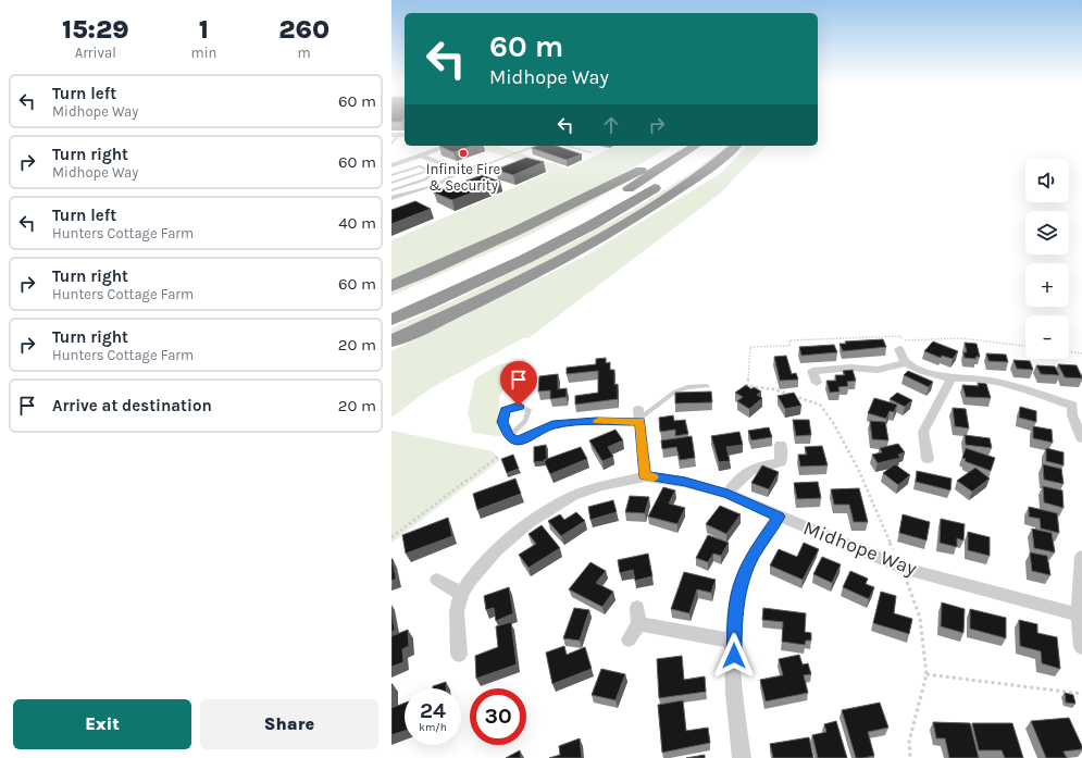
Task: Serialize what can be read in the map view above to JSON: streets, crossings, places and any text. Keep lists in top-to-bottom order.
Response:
{
  "streets": {
    "street": ["Midhope Way"]
  },
  "places": ["Infinite Fire & Security"],
  "page": {
    "eta": [
      "15:29",
      "Arrival",
      "1",
      "min",
      "260",
      "m"
    ],
    "turn": ["60 m", "Midhope Way"],
    "list": [
      {
        "name": "Turn left",
        "note": "Midhope Way",
        "value": "60 m"
      },
      {
        "name": "Turn right",
        "note": "Midhope Way",
        "value": "60 m"
      },
      {
        "name": "Turn left",
        "note": "Hunters Cottage Farm",
        "value": "40 m"
      },
      {
        "name": "Turn right",
        "note": "Hunters Cottage Farm",
        "value": "60 m"
      },
      {
        "name": "Turn right",
        "note": "Hunters Cottage Farm",
        "value": "20 m"
      },
      {
        "name": "Arrive at destination",
        "value": "20 m"
      }
    ],
    "map_buttons": ["+", "−"],
    "speed": "24 km/h",
    "limit": "30",
    "buttons": ["Exit", "Share"]
  }
}
